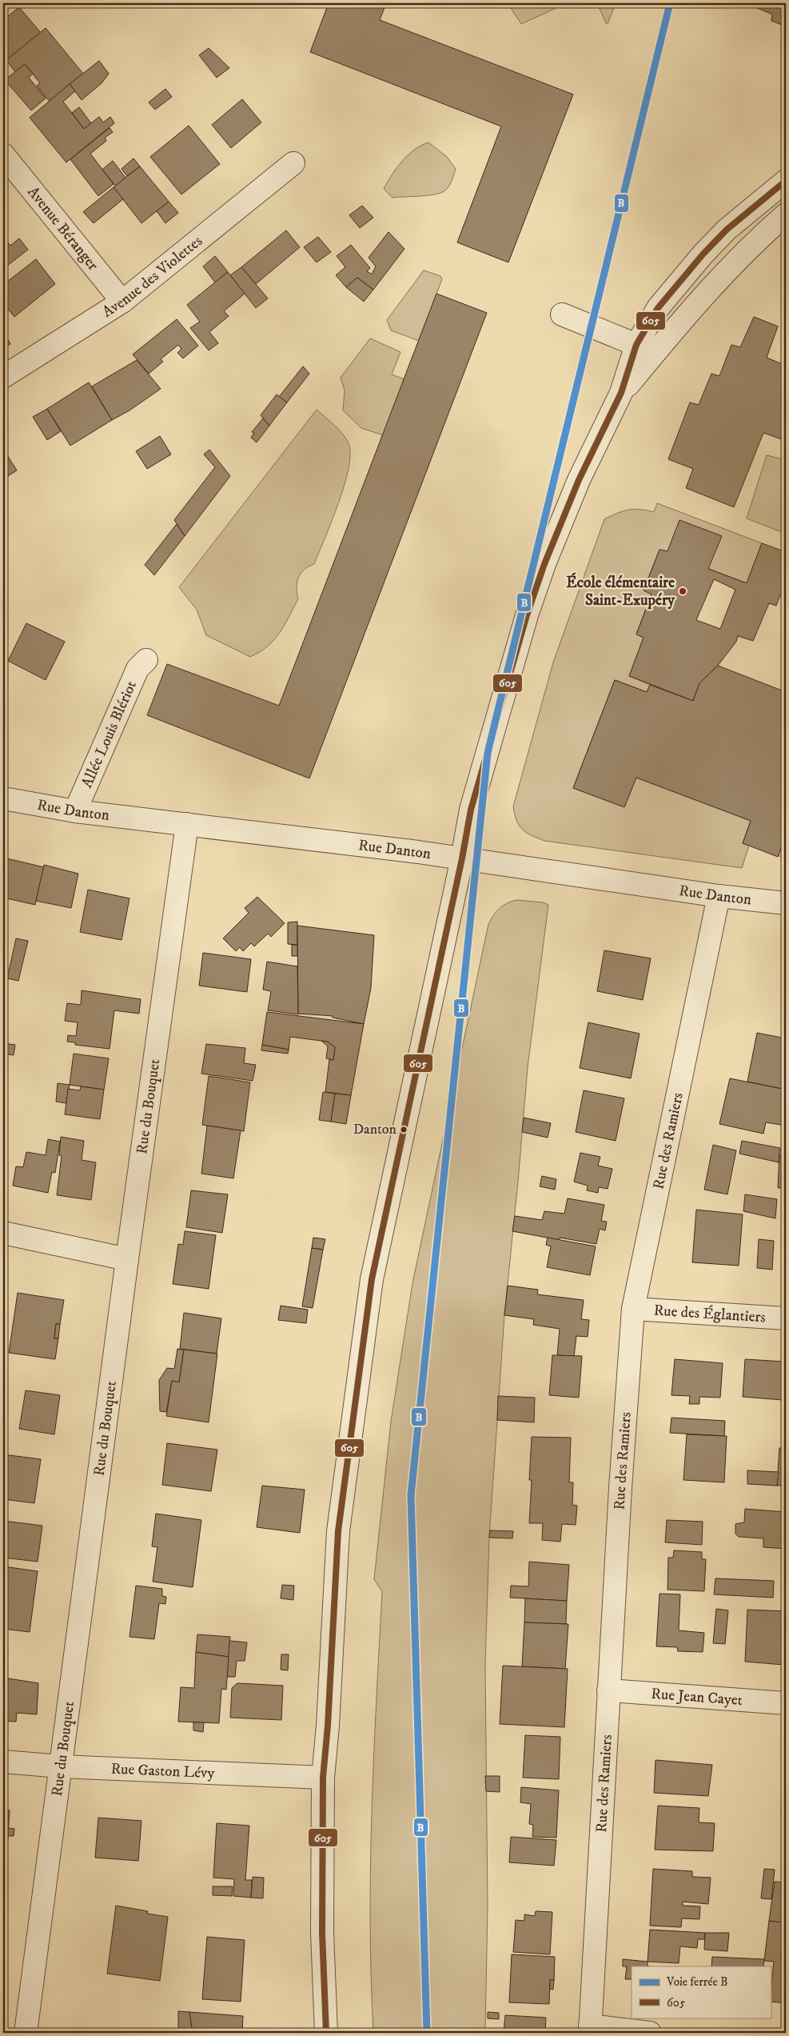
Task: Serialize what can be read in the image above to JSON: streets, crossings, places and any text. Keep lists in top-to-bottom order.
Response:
{
  "streets": {
    "street": [
      "Avenue Béranger",
      "Avenue des Violettes",
      "Allée Louis Blériot",
      "Rue Danton",
      "Rue du Bouquet",
      "Rue des Ramiers",
      "Rue des Églantiers",
      "Rue Jean Cayet",
      "Rue Gaston Lévy"
    ]
  },
  "crossings": [
    ["Avenue Béranger", "Avenue des Violettes"],
    ["Allée Louis Blériot", "Rue Danton"],
    ["Rue Danton", "Rue du Bouquet"],
    ["Rue Danton", "Rue des Ramiers"],
    ["Rue du Bouquet", "Rue Gaston Lévy"],
    ["Rue des Ramiers", "Rue des Églantiers"],
    ["Rue des Ramiers", "Rue Jean Cayet"]
  ],
  "places": ["École élémentaire Saint-Exupéry", "Danton"],
  "lines": ["rail line B", "transit line 605"],
  "legend": ["Voie ferrée B", "605"]
}
